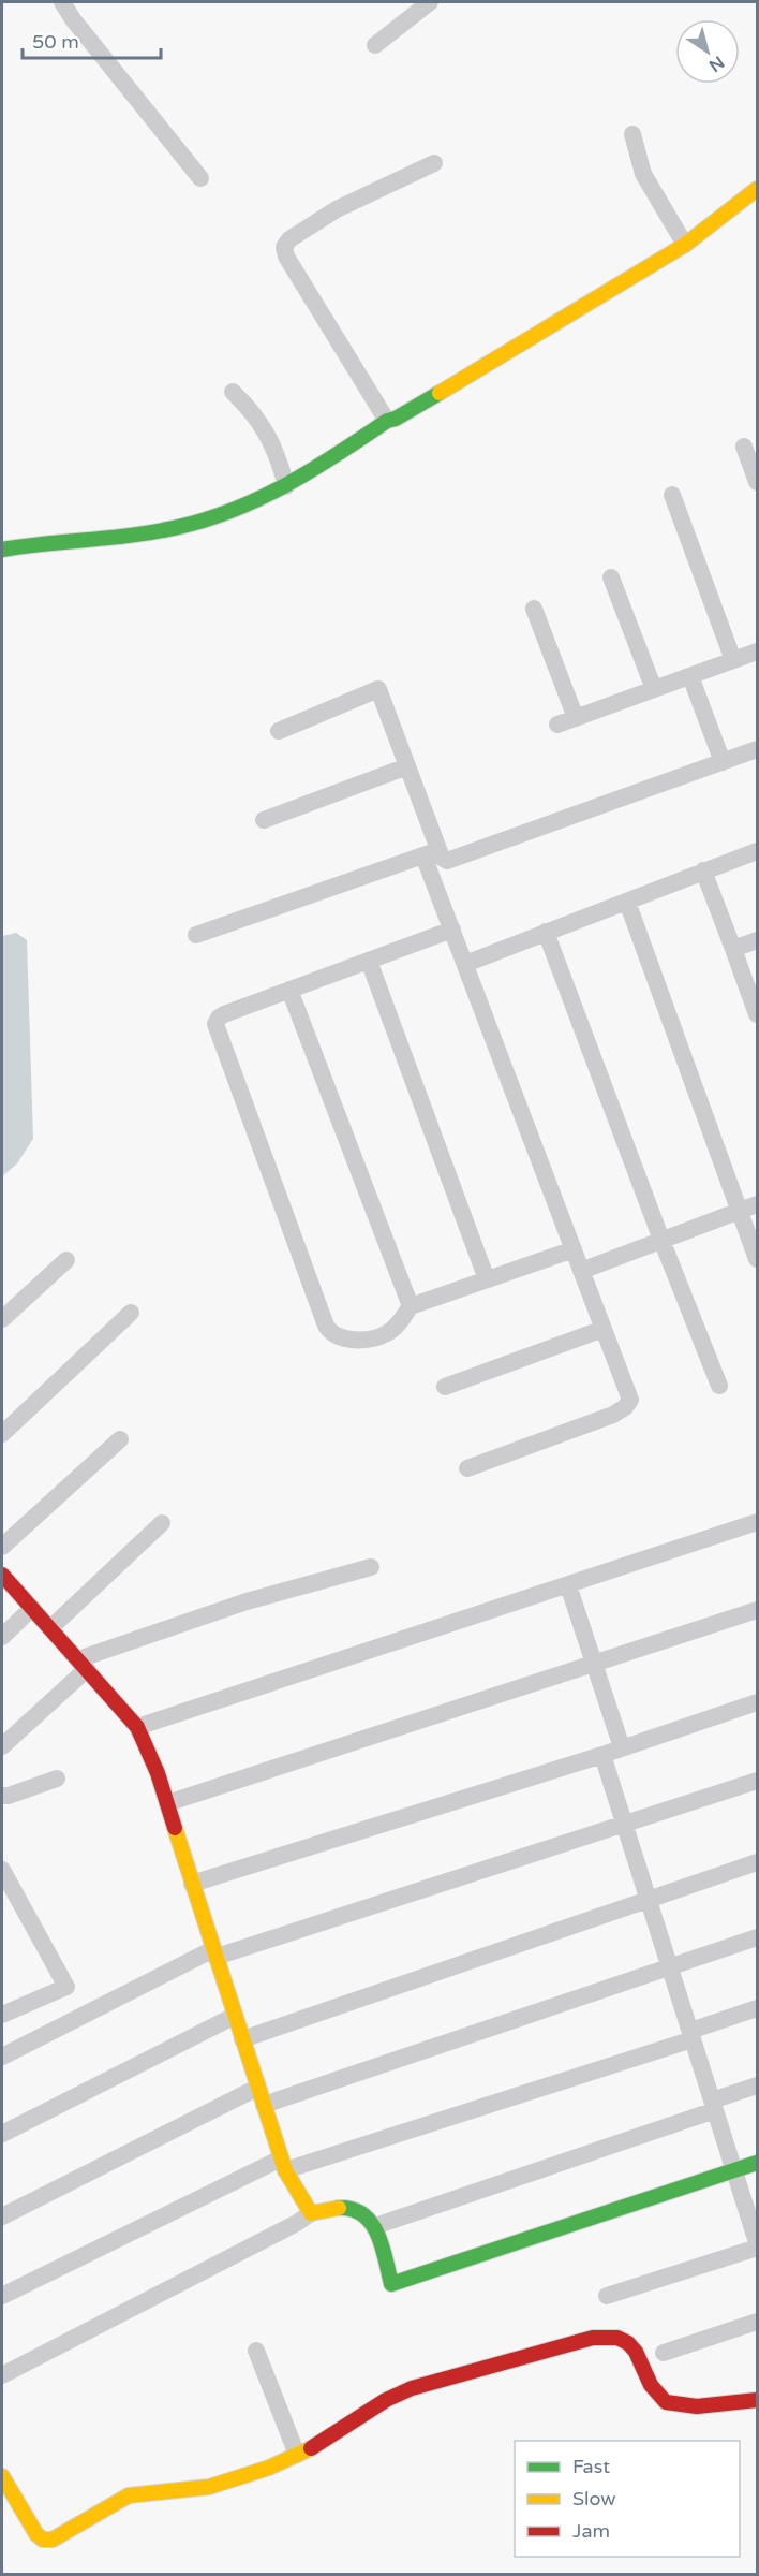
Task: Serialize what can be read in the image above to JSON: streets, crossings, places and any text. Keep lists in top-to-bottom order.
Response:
{
  "legend": ["Fast", "Slow", "Jam"],
  "scale_bar": "50 m",
  "north": "bottom right"
}
